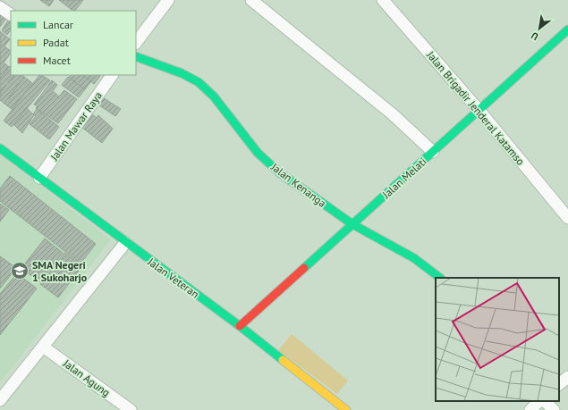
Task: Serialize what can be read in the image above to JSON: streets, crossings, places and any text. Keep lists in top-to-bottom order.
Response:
{
  "streets": {
    "street": [
      "Jalan Brigadir Jenderal Katamso",
      "Jalan Mawar Raya",
      "Jalan Melati",
      "Jalan Kenanga",
      "Jalan Veteran",
      "Jalan Agung"
    ]
  },
  "crossings": [
    ["Jalan Brigadir Jenderal Katamso", "Jalan Melati"],
    ["Jalan Mawar Raya", "Jalan Veteran"],
    ["Jalan Melati", "Jalan Kenanga"],
    ["Jalan Melati", "Jalan Veteran"]
  ],
  "places": {
    "school or university": ["SMA Negeri 1 Sukoharjo"]
  },
  "legend": ["Lancar", "Padat", "Macet"],
  "north": "bottom left"
}
